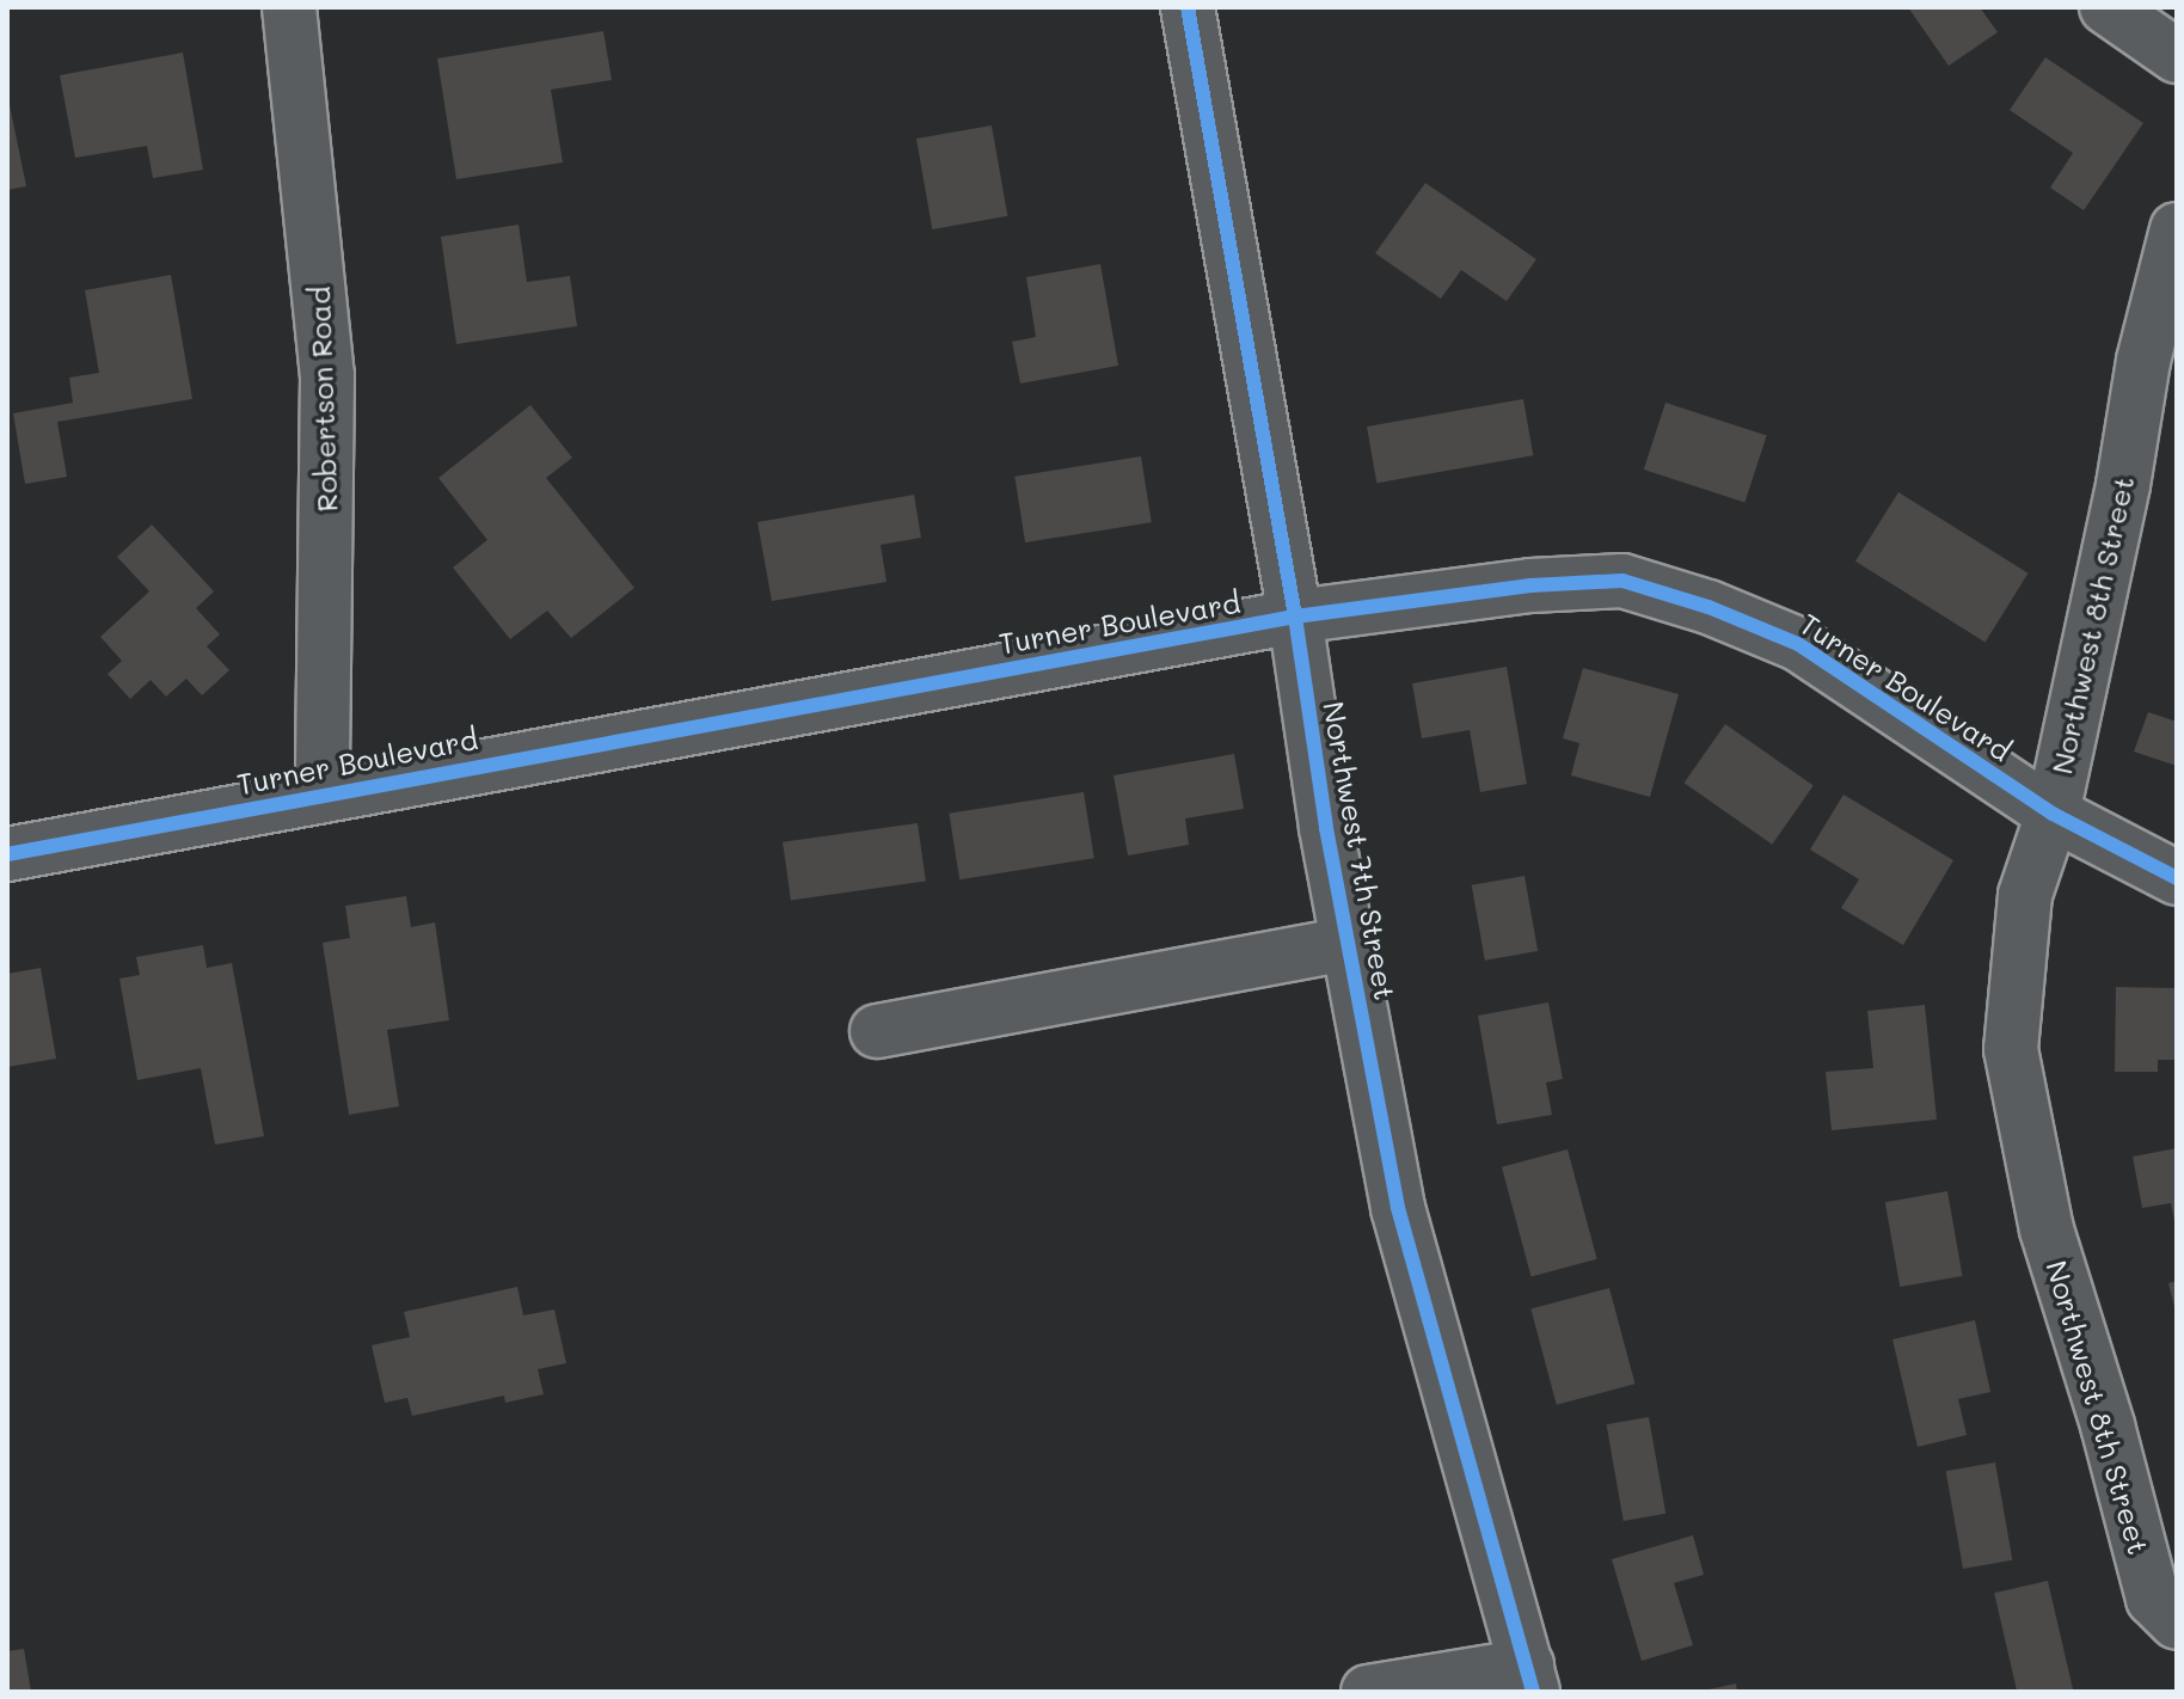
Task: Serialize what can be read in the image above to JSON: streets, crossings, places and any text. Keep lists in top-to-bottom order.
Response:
{
  "streets": {
    "street": [
      "Robertson Road",
      "Turner Boulevard",
      "Northwest 8th Street",
      "Northwest 7th Street"
    ]
  },
  "crossings": [
    ["Robertson Road", "Turner Boulevard"],
    ["Turner Boulevard", "Northwest 8th Street"],
    ["Turner Boulevard", "Northwest 7th Street"]
  ]
}
